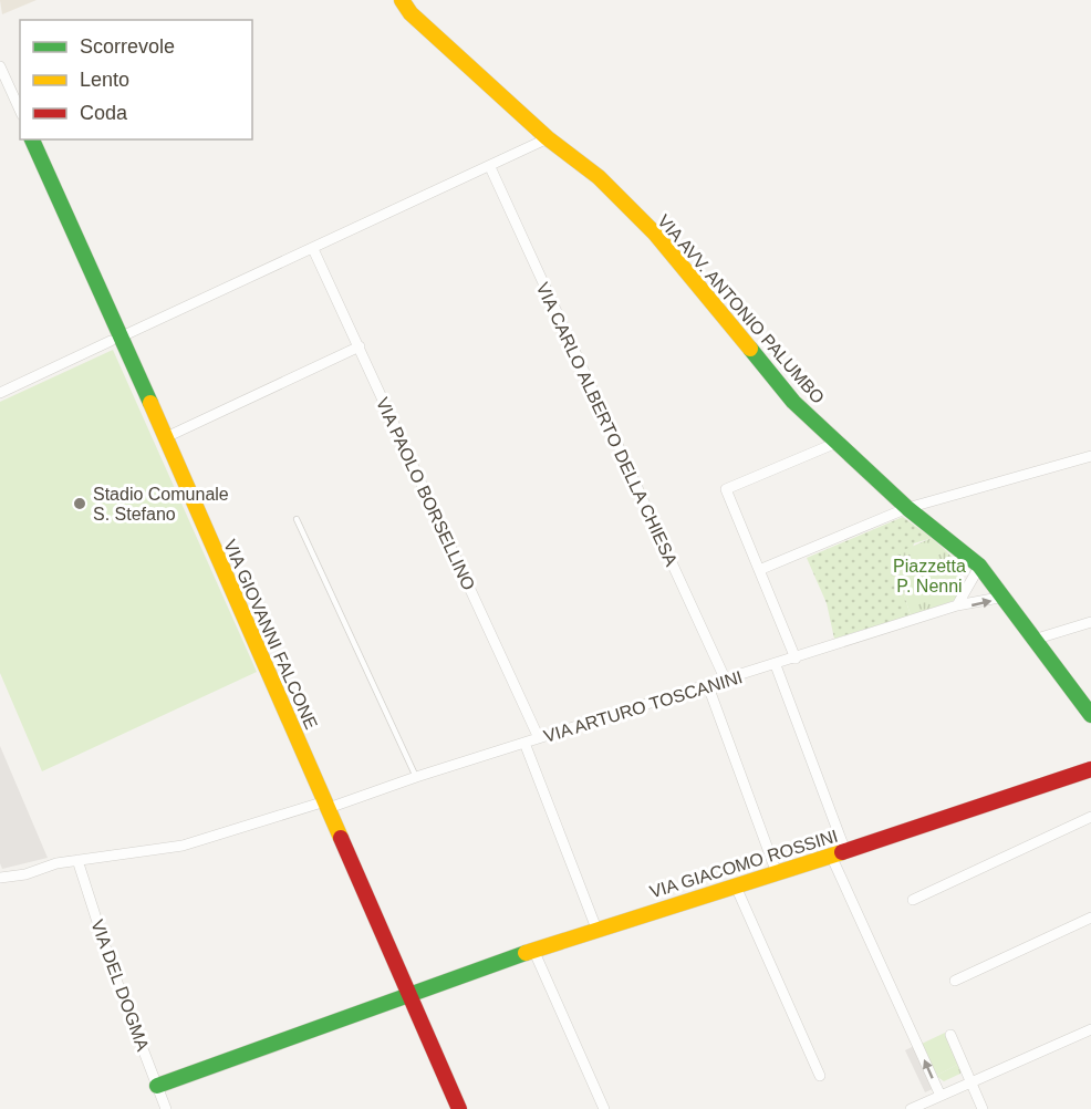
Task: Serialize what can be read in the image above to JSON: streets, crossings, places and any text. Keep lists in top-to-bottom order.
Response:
{
  "streets": {
    "street": [
      "VIA AVV. ANTONIO PALUMBO",
      "VIA CARLO ALBERTO DELLA CHIESA",
      "VIA PAOLO BORSELLINO",
      "VIA GIOVANNI FALCONE",
      "VIA ARTURO TOSCANINI",
      "VIA GIACOMO ROSSINI",
      "VIA DEL DOGMA"
    ]
  },
  "crossings": [
    ["VIA AVV. ANTONIO PALUMBO", "VIA ARTURO TOSCANINI"],
    ["VIA CARLO ALBERTO DELLA CHIESA", "VIA ARTURO TOSCANINI"],
    ["VIA PAOLO BORSELLINO", "VIA ARTURO TOSCANINI"],
    ["VIA GIOVANNI FALCONE", "VIA ARTURO TOSCANINI"],
    ["VIA GIOVANNI FALCONE", "VIA GIACOMO ROSSINI"],
    ["VIA ARTURO TOSCANINI", "VIA DEL DOGMA"],
    ["VIA GIACOMO ROSSINI", "VIA DEL DOGMA"]
  ],
  "parks": ["Piazzetta P. Nenni"],
  "places": ["Stadio Comunale S. Stefano"],
  "legend": ["Scorrevole", "Lento", "Coda"]
}
